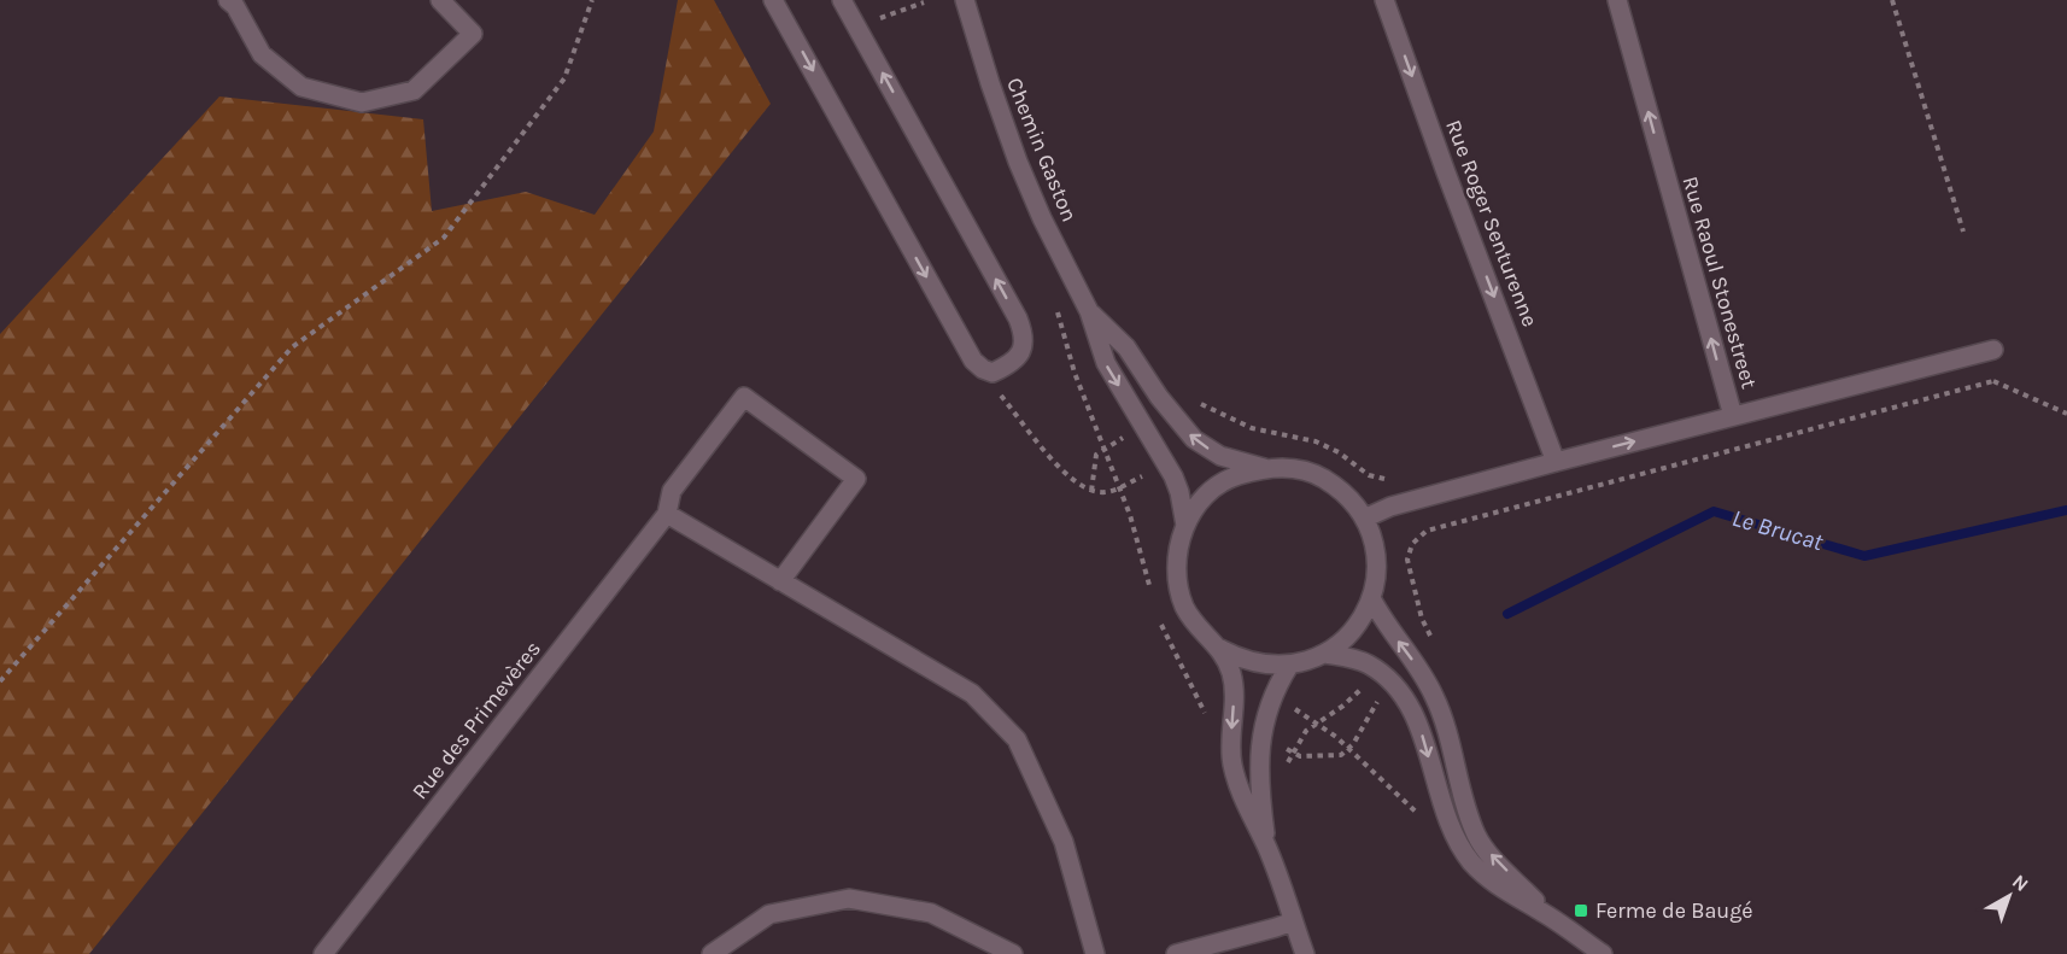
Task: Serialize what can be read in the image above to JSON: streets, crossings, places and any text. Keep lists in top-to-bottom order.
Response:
{
  "streets": {
    "street": [
      "Chemin Gaston",
      "Rue Roger Senturenne",
      "Rue Raoul Stonestreet",
      "Rue des Primevères"
    ]
  },
  "crossings": [
    ["Chemin Gaston", "Rue Raoul Stonestreet"],
    ["Rue Roger Senturenne", "Rue Raoul Stonestreet"]
  ],
  "one_way": ["Rue Roger Senturenne"],
  "water": ["Le Brucat"],
  "places": {
    "transit": ["Ferme de Baugé"]
  },
  "north": "top right"
}
